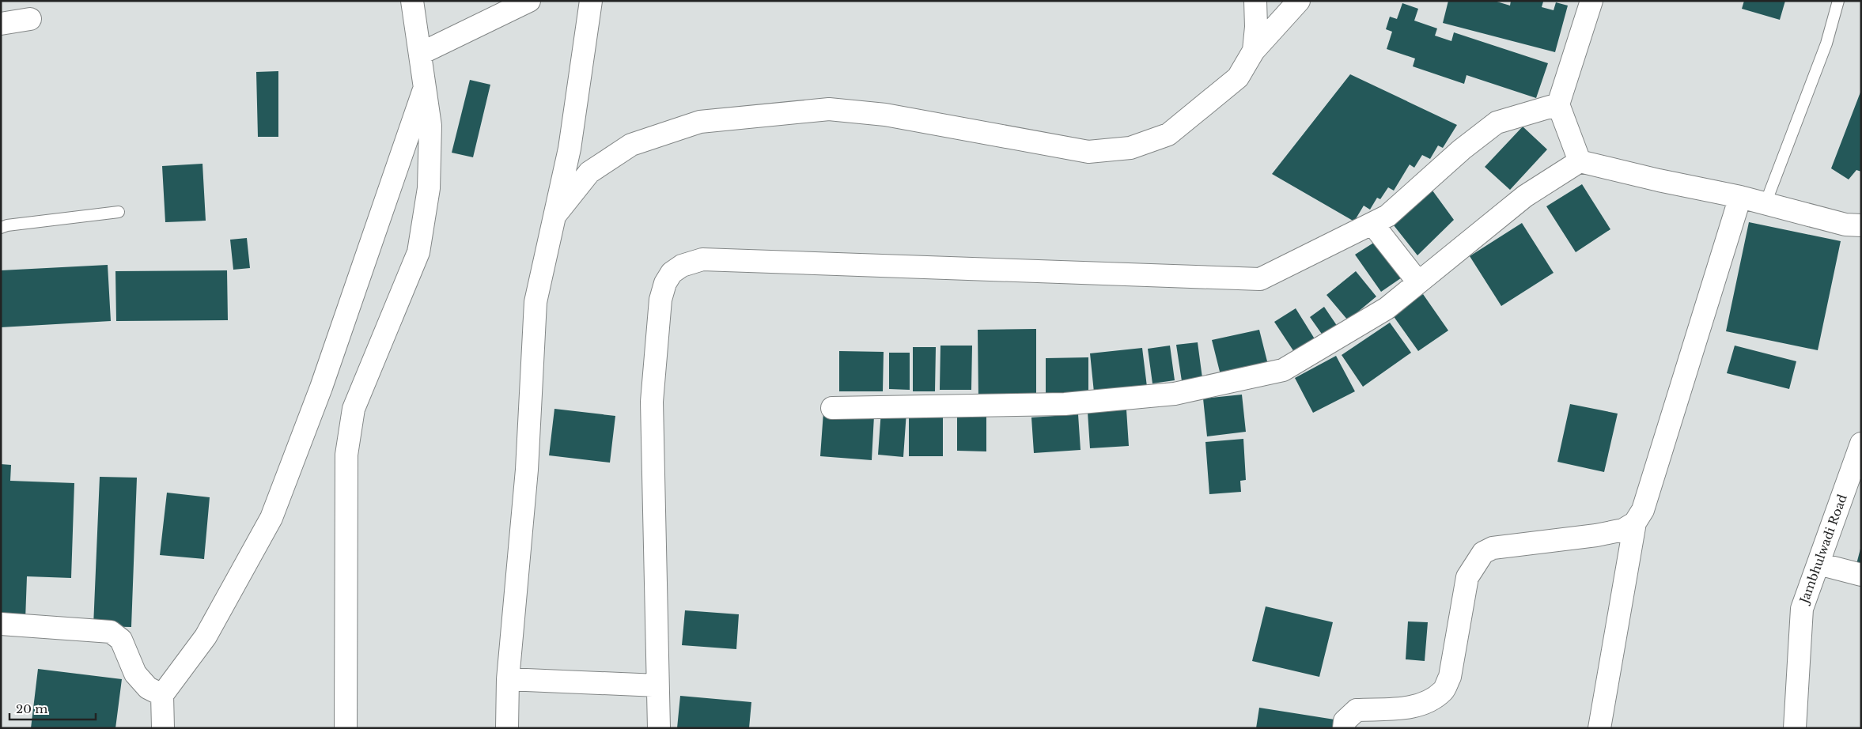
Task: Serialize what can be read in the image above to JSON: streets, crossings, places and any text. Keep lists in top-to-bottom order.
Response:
{
  "streets": {
    "street": ["Jambhulwadi Road"]
  },
  "scale_bar": "20 m"
}
